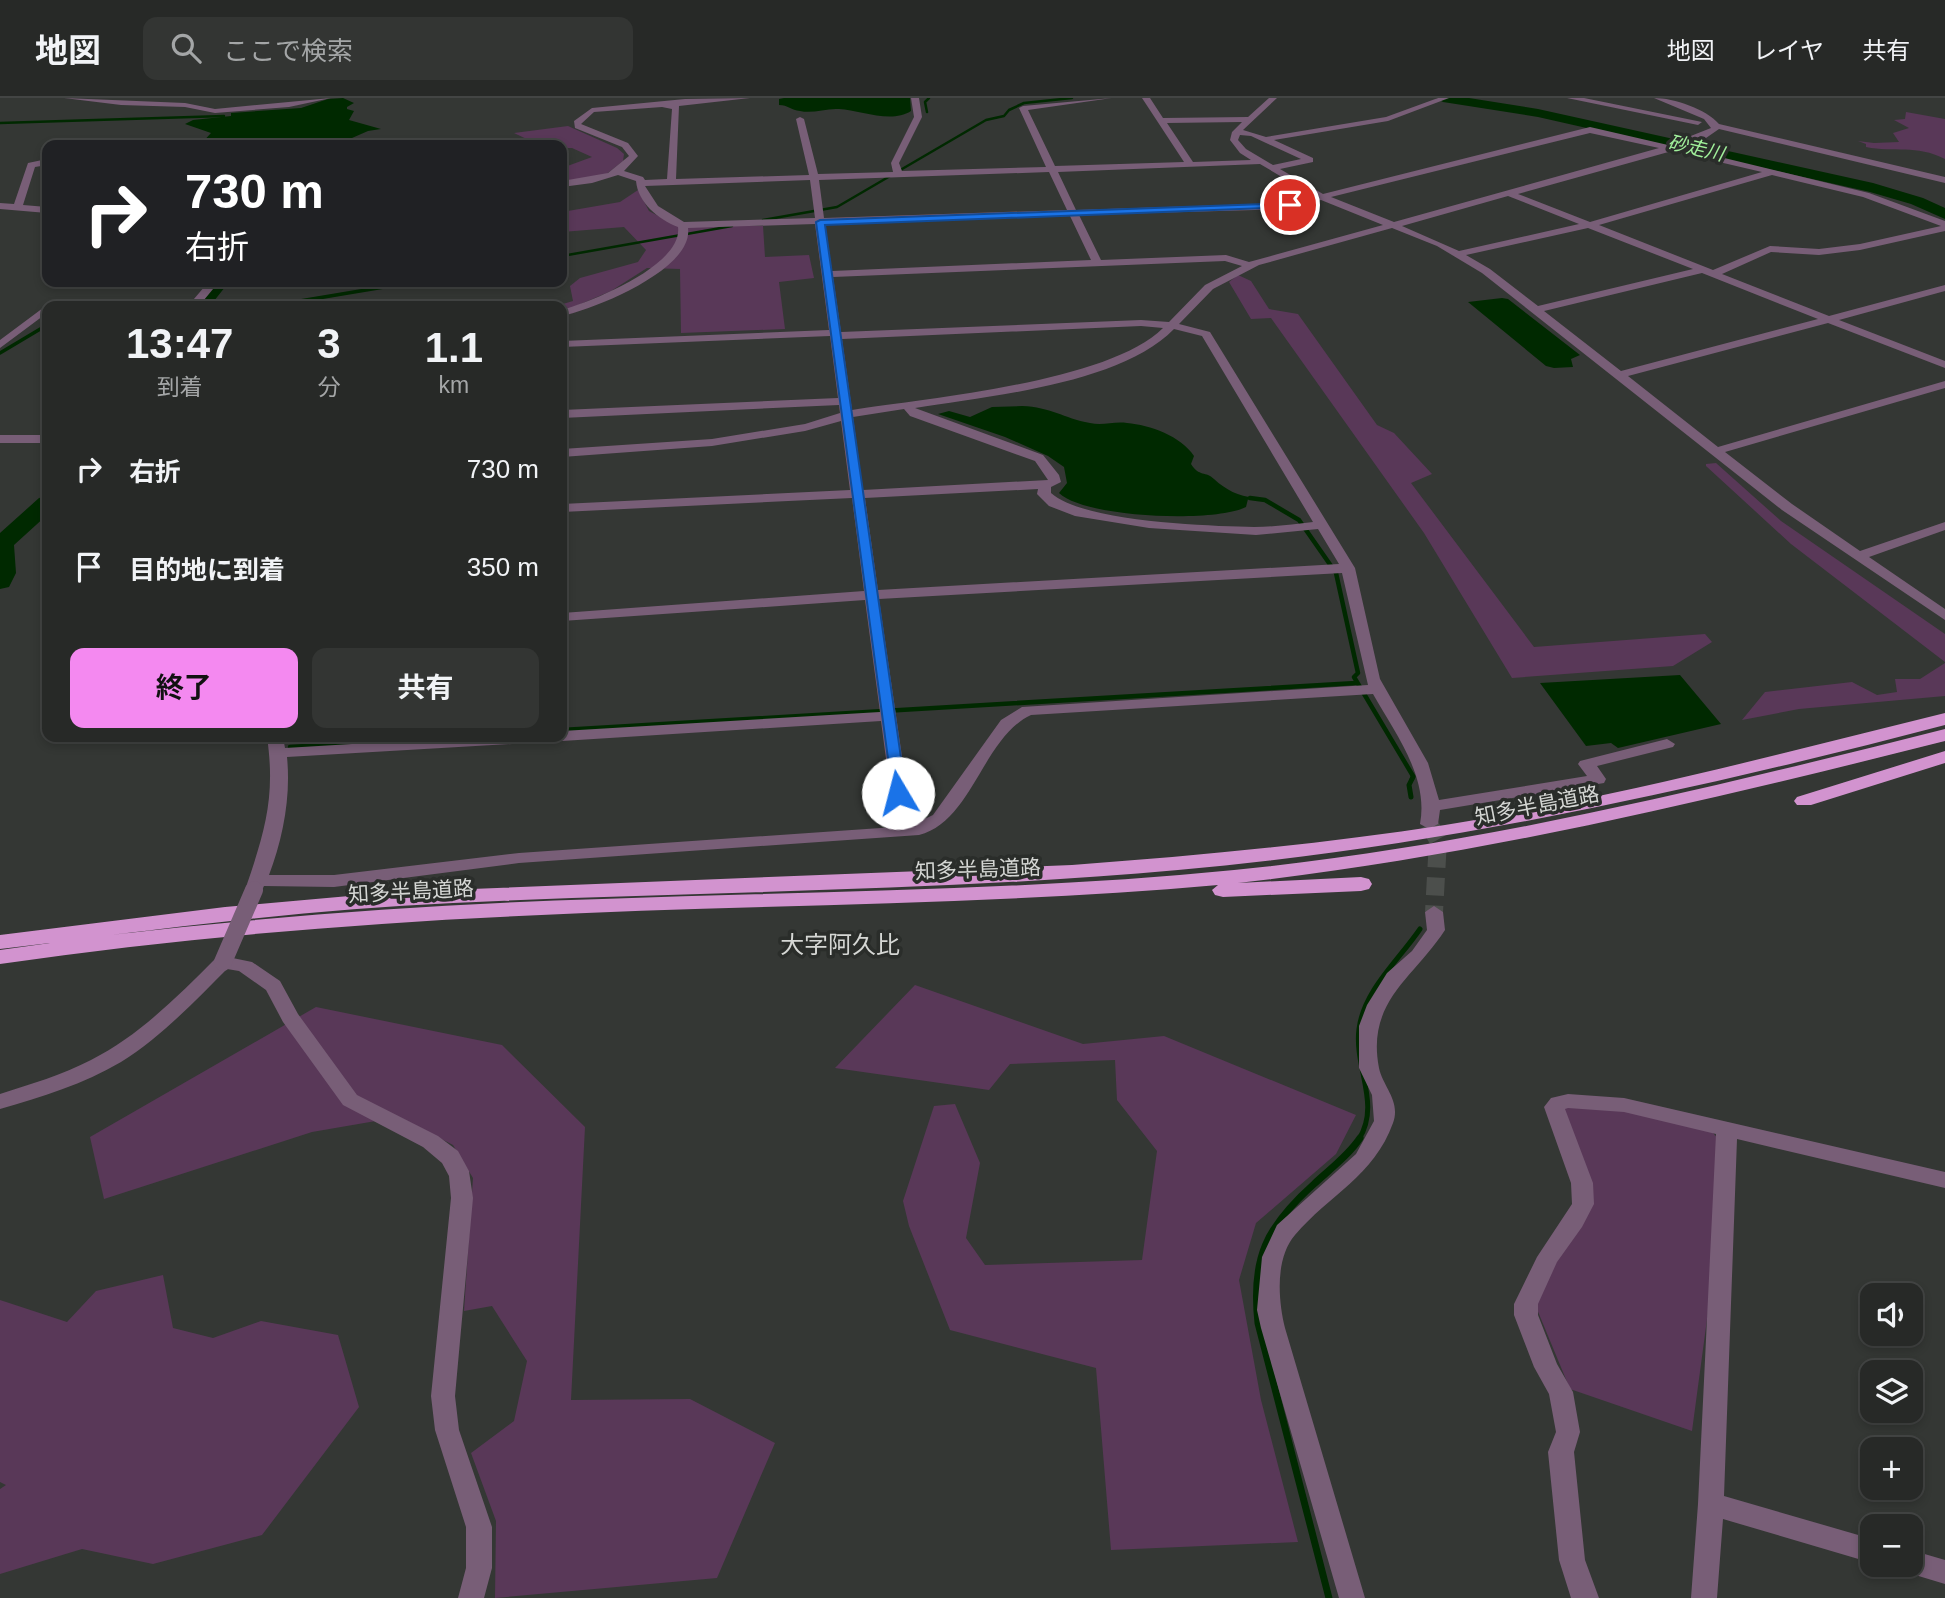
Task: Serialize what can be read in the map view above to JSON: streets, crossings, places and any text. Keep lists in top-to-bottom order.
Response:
{
  "streets": {
    "highway": ["知多半島道路"]
  },
  "districts": ["大字阿久比"],
  "water": ["砂走川"],
  "page": {
    "header": "地図",
    "search": "ここで検索",
    "nav": ["地図", "レイヤ", "共有"],
    "turn": ["730 m", "右折"],
    "eta": [
      "13:47",
      "到着",
      "3",
      "分",
      "1.1",
      "km"
    ],
    "list": [
      {
        "name": "右折",
        "value": "730 m"
      },
      {
        "name": "目的地に到着",
        "value": "350 m"
      }
    ],
    "buttons": ["終了", "共有"],
    "map_buttons": ["+", "−"]
  }
}
